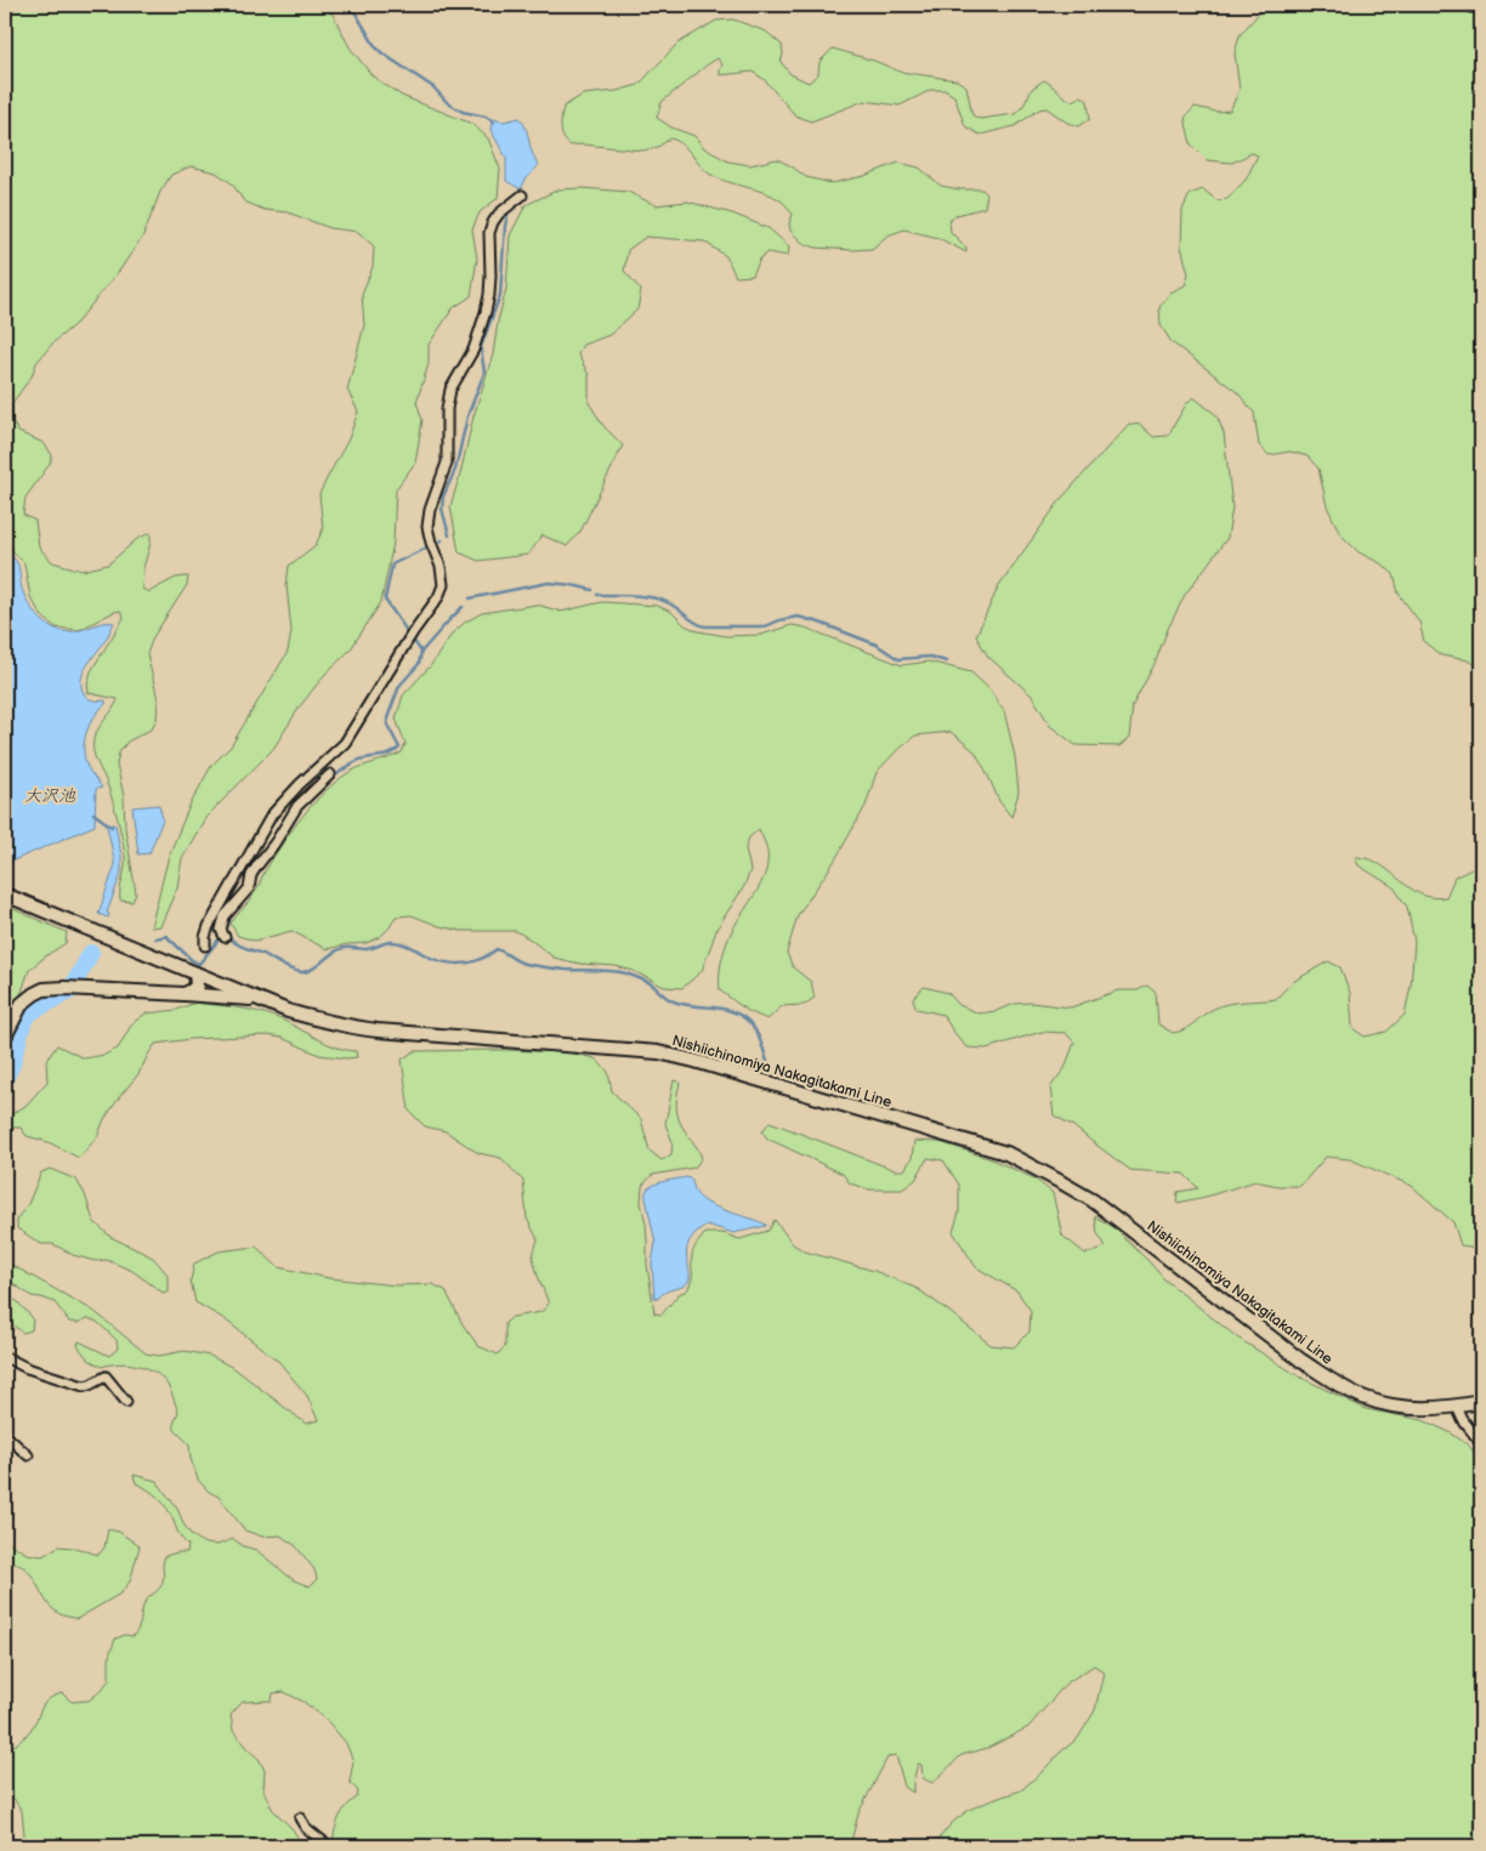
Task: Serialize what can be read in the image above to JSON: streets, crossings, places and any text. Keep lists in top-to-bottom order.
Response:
{
  "streets": {
    "main road": ["Nishiichinomiya Nakagitakami Line"]
  },
  "water": ["大沢池"]
}
